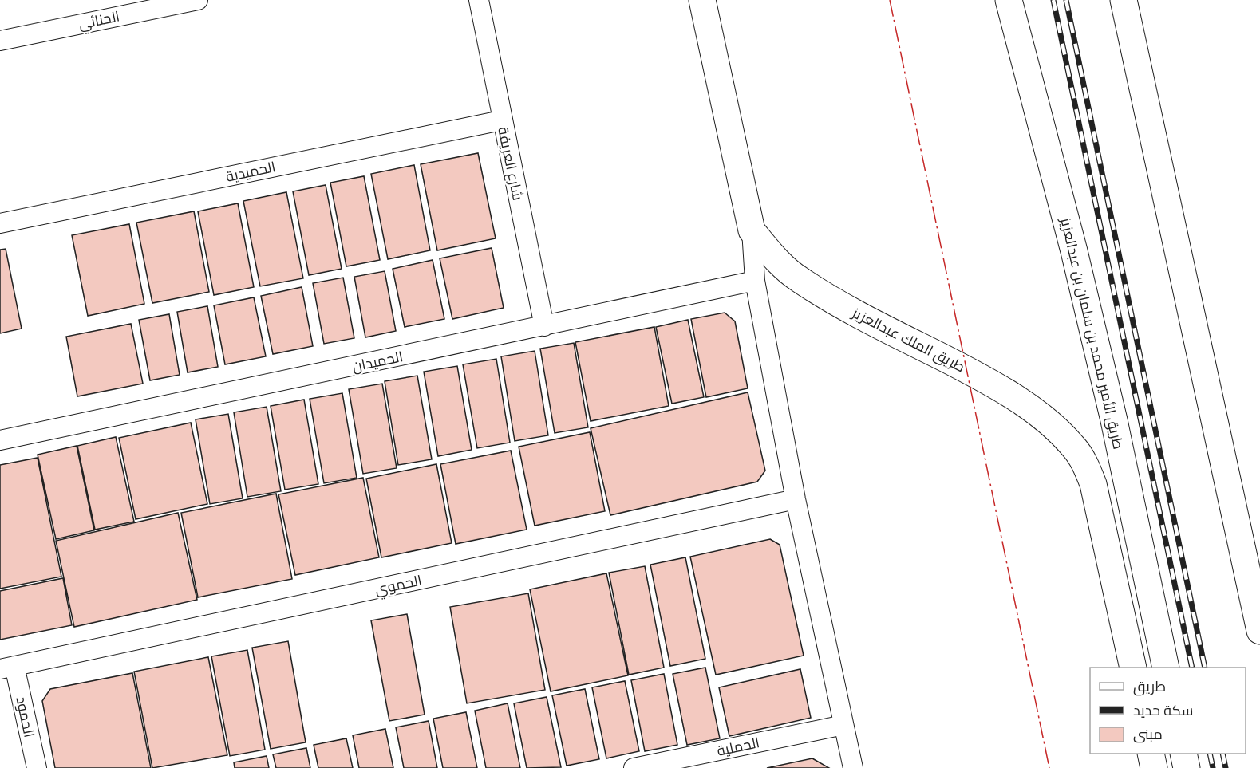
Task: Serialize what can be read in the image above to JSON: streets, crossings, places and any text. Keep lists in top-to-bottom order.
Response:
{
  "streets": {
    "main road": ["طريق الأمير محمد بن سلمان بن عبدالعزيز", "طريق الملك عبدالعزيز"],
    "street": [
      "الحنائي",
      "شارع العريفة",
      "الحميدية",
      "الحميدان",
      "الحموي",
      "الحمود",
      "الحملية"
    ]
  },
  "crossings": [
    ["شارع العريفة", "الحميدية"],
    ["شارع العريفة", "الحميدان"],
    ["الحموي", "الحمود"]
  ],
  "legend": ["طريق", "سكة حديد", "مبنى"]
}
